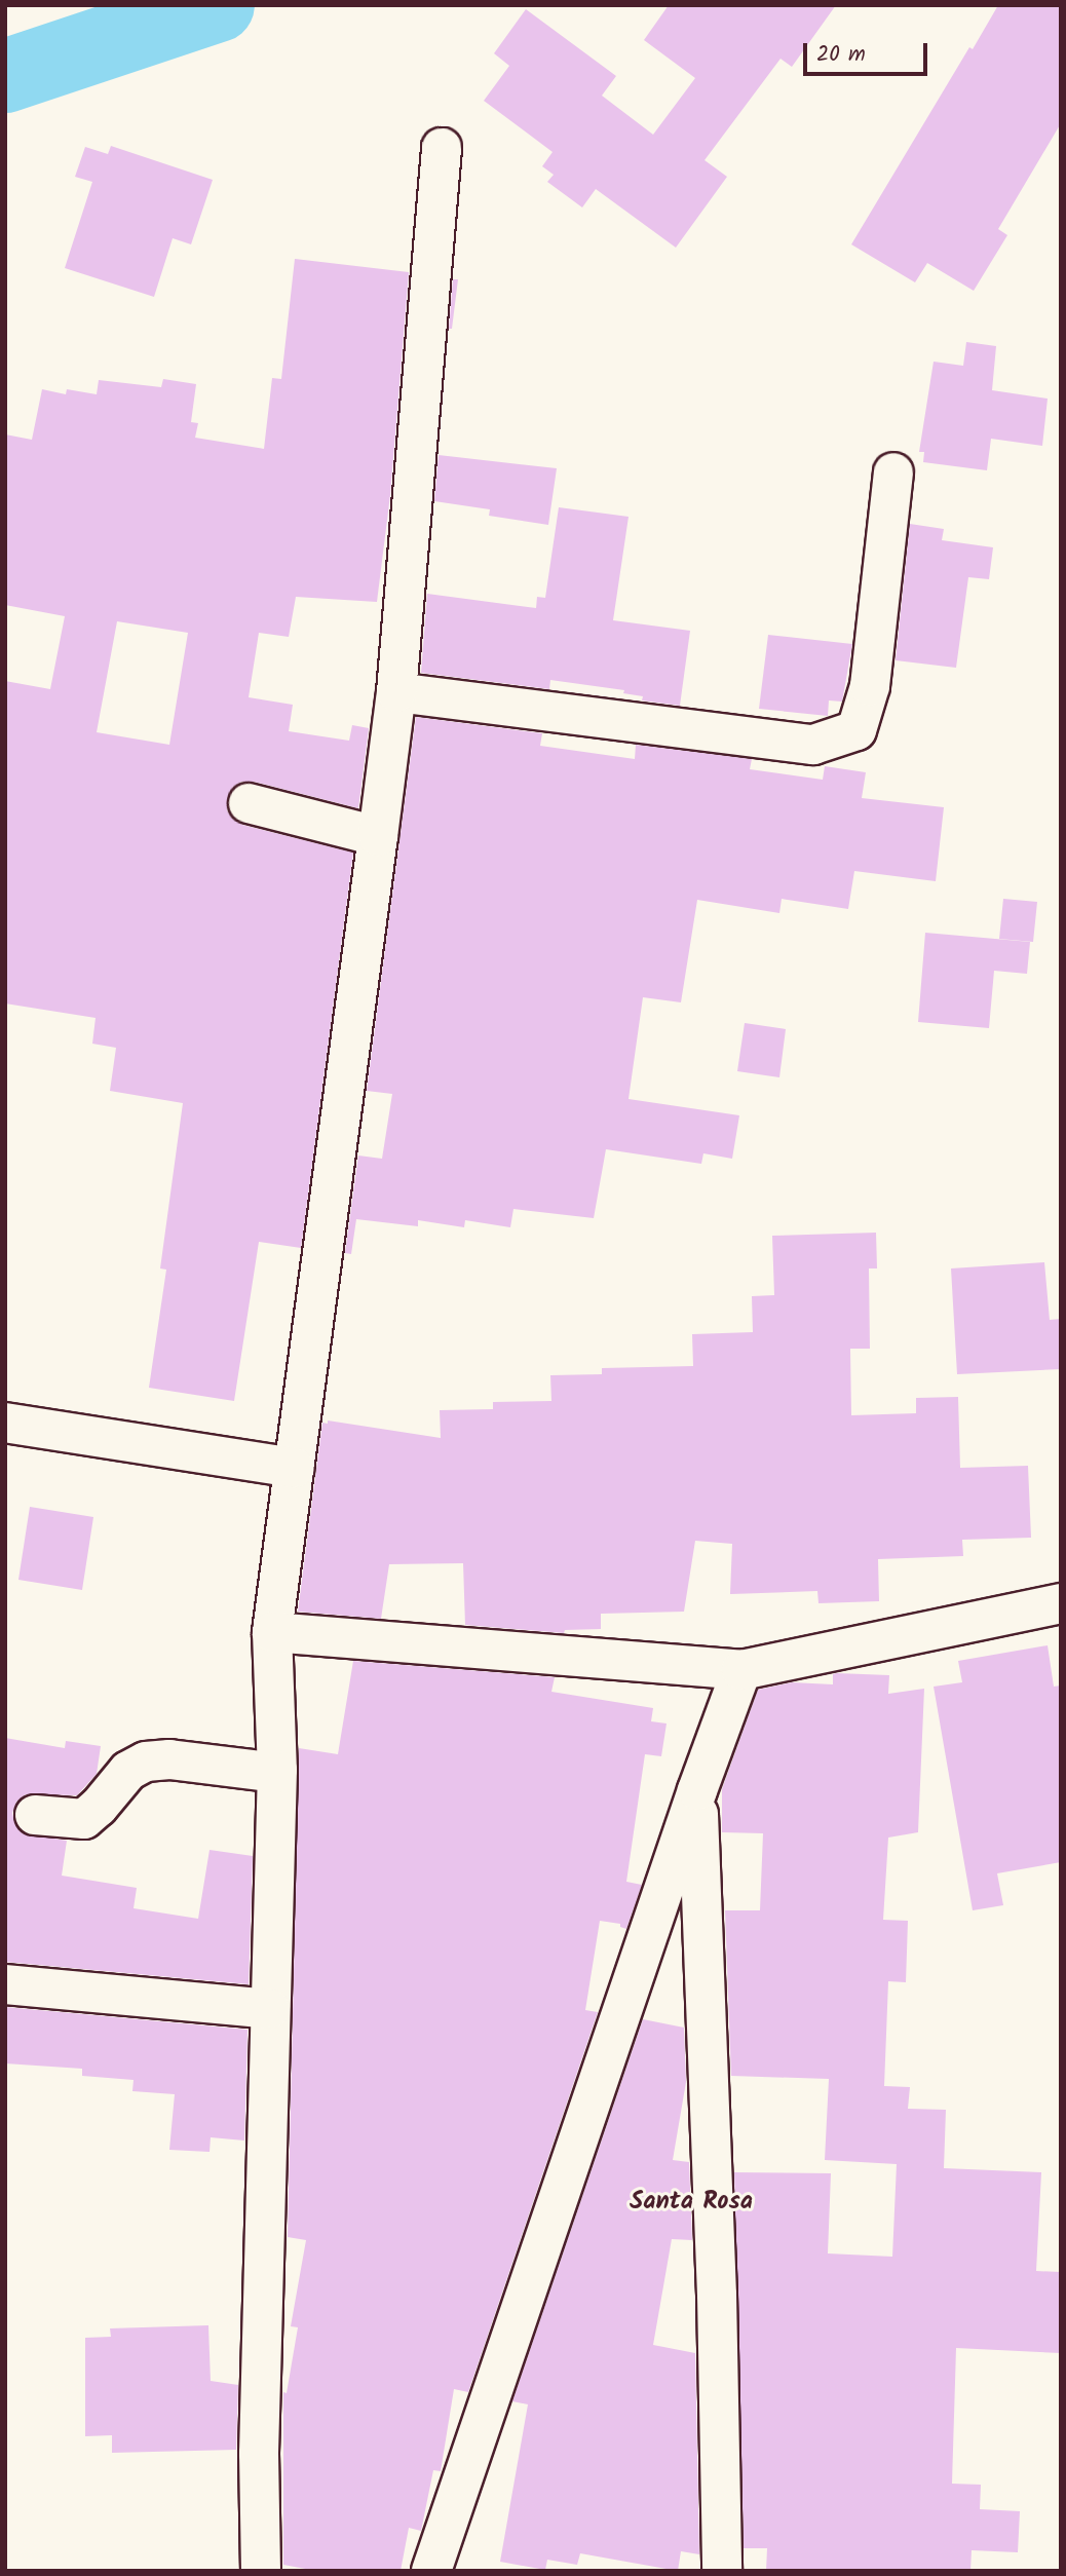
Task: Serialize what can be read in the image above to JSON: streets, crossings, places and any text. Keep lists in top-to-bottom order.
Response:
{
  "districts": ["Santa Rosa"],
  "scale_bar": "20 m"
}
